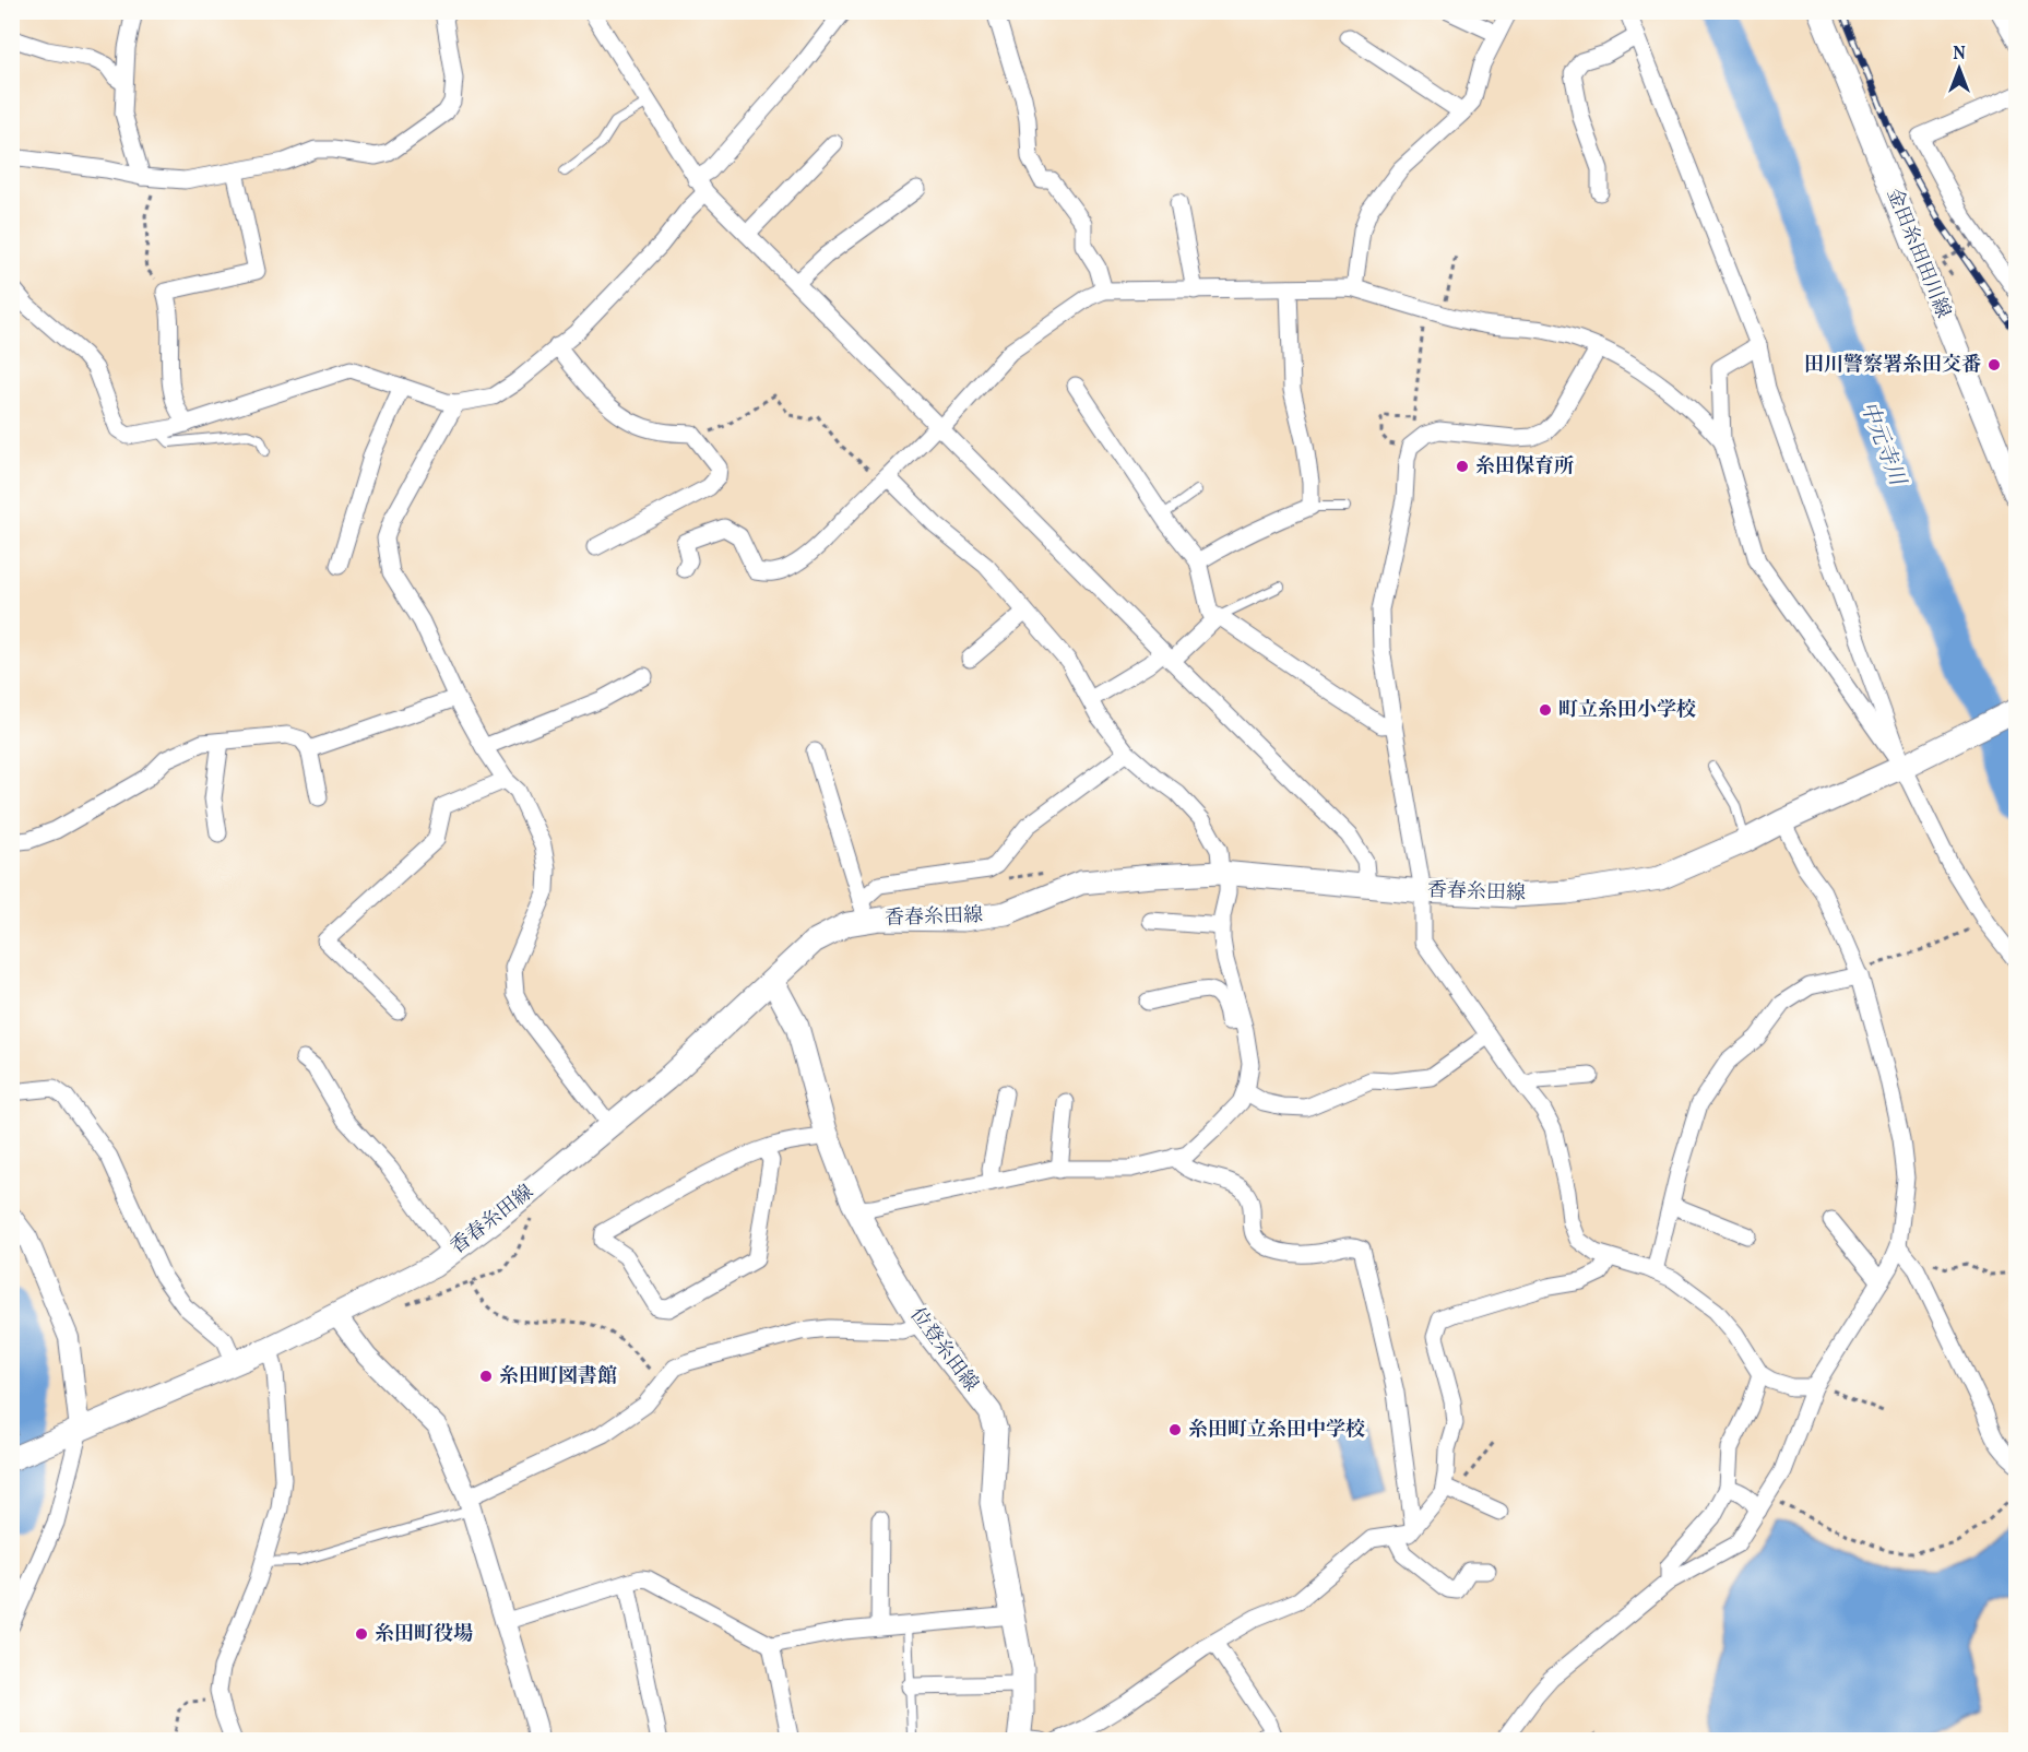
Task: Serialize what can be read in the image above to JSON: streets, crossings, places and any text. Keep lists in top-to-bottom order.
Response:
{
  "streets": {
    "main road": ["金田糸田田川線", "香春糸田線", "位登糸田線"]
  },
  "crossings": [
    ["香春糸田線", "位登糸田線"]
  ],
  "water": ["中元寺川"],
  "places": [
    "田川警察署糸田交番",
    "糸田保育所",
    "町立糸田小学校",
    "糸田町図書館",
    "糸田町立糸田中学校",
    "糸田町役場"
  ],
  "north": "top"
}
